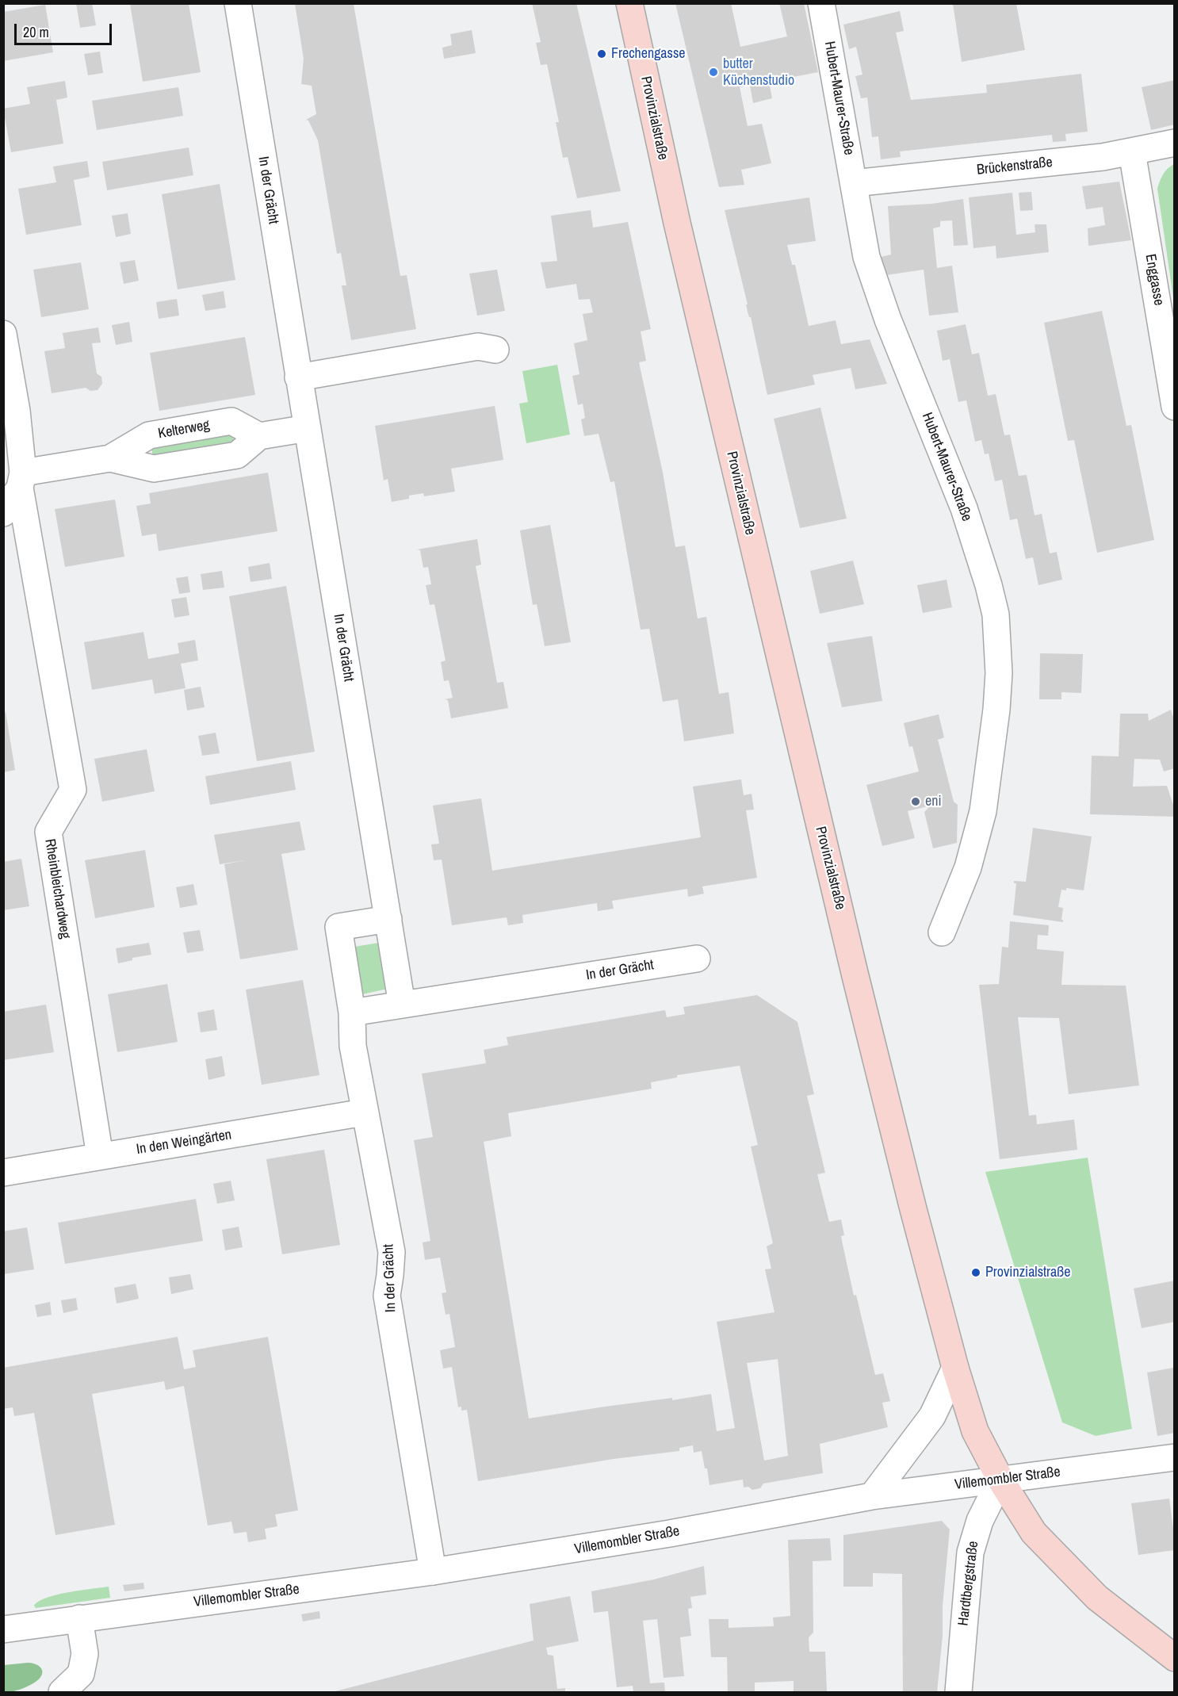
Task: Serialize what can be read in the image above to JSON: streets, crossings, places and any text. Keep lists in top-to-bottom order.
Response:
{
  "streets": {
    "main road": ["Provinzialstraße"],
    "street": [
      "Hubert-Maurer-Straße",
      "Brückenstraße",
      "In der Grächt",
      "Enggasse",
      "Kelterweg",
      "Rheinbleichardweg",
      "In den Weingärten",
      "Villemombler Straße",
      "Hardtbergstraße"
    ]
  },
  "crossings": [
    ["Hubert-Maurer-Straße", "Brückenstraße"],
    ["Provinzialstraße", "Villemombler Straße"],
    ["Provinzialstraße", "Hardtbergstraße"],
    ["Brückenstraße", "Enggasse"],
    ["In der Grächt", "In den Weingärten"],
    ["In der Grächt", "Villemombler Straße"],
    ["Kelterweg", "Rheinbleichardweg"],
    ["Rheinbleichardweg", "In den Weingärten"],
    ["Villemombler Straße", "Hardtbergstraße"]
  ],
  "places": [
    "Frechengasse",
    "butter Küchenstudio",
    "eni",
    "Provinzialstraße"
  ],
  "scale_bar": "20 m"
}
